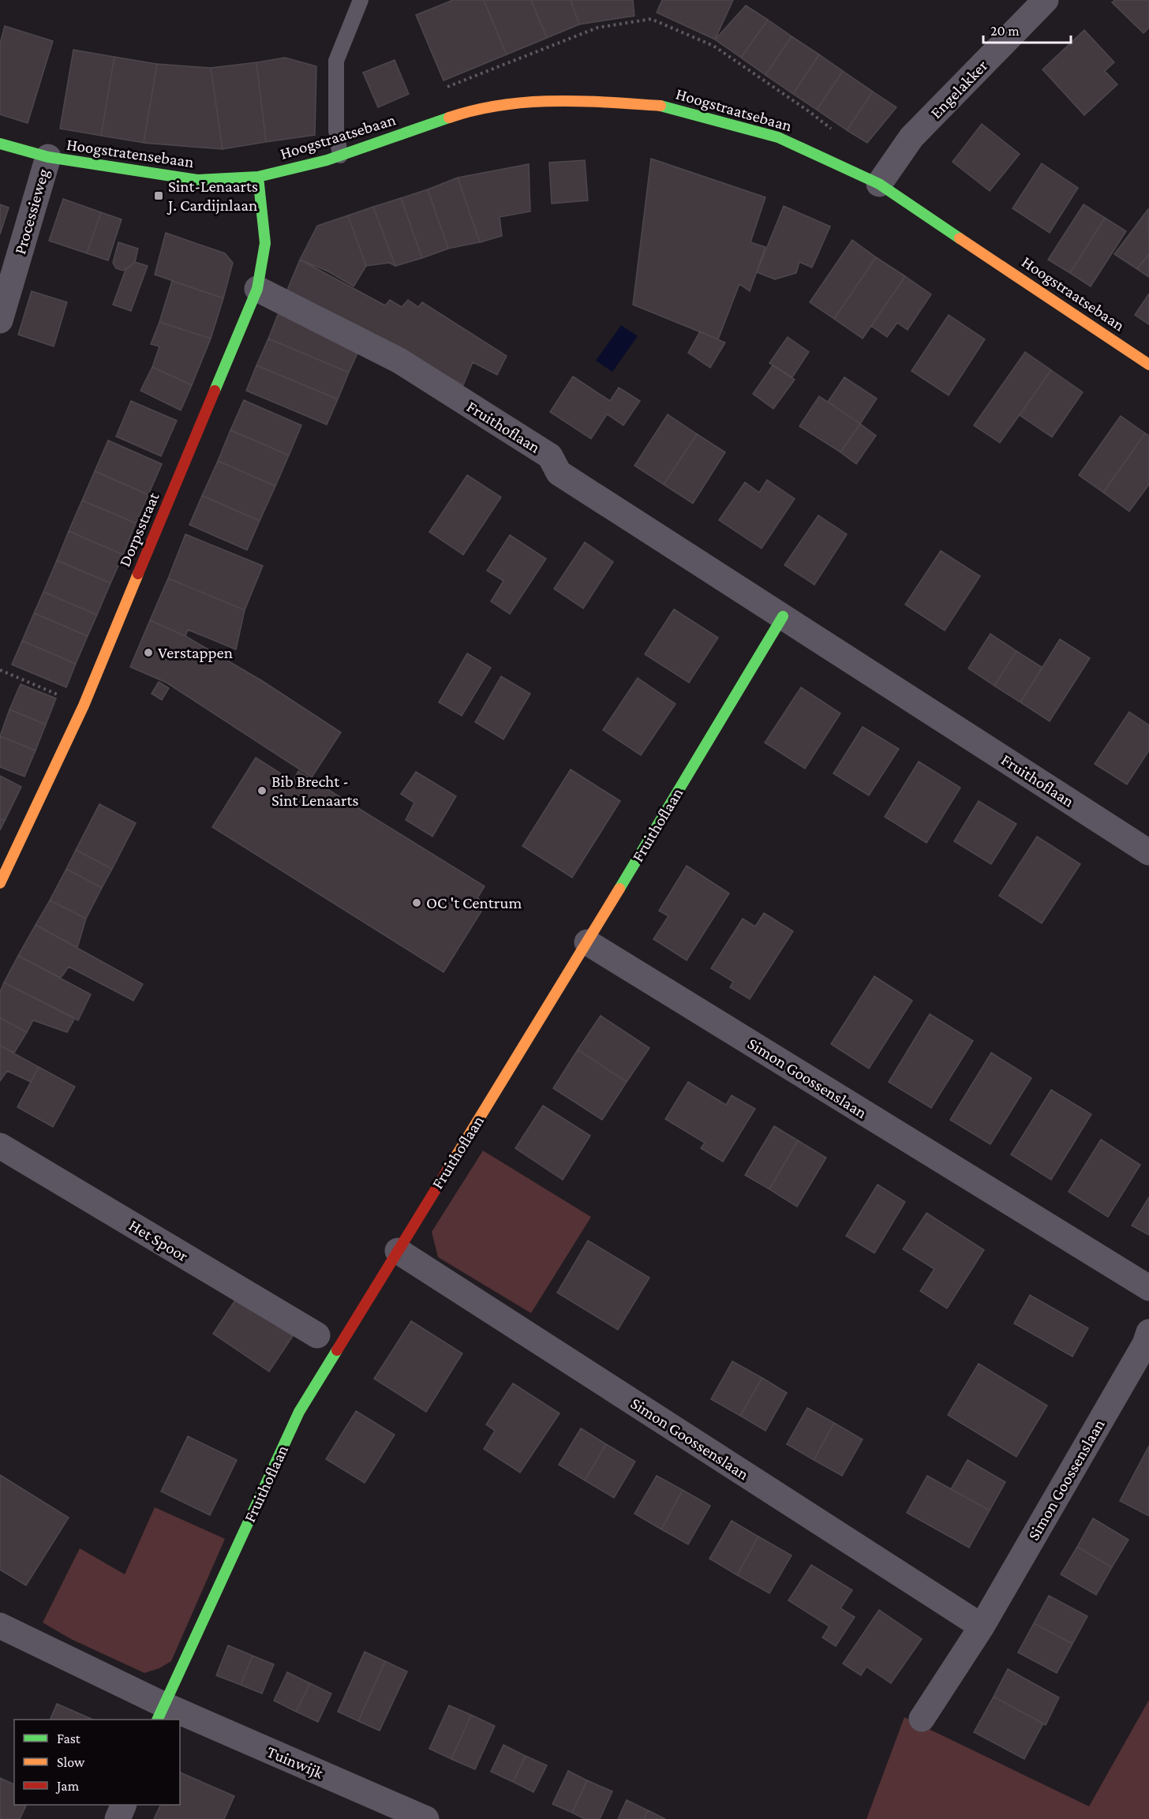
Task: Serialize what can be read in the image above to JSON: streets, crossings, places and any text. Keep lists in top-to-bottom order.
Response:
{
  "streets": {
    "street": [
      "Engelakker",
      "Hoogstraatsebaan",
      "Hoogstratensebaan",
      "Processieweg",
      "Fruithoflaan",
      "Dorpsstraat",
      "Simon Goossenslaan",
      "Het Spoor",
      "Tuinwijk"
    ]
  },
  "crossings": [
    ["Engelakker", "Hoogstraatsebaan"],
    ["Hoogstraatsebaan", "Hoogstratensebaan"],
    ["Hoogstraatsebaan", "Dorpsstraat"],
    ["Hoogstratensebaan", "Processieweg"],
    ["Hoogstratensebaan", "Dorpsstraat"],
    ["Fruithoflaan", "Dorpsstraat"],
    ["Fruithoflaan", "Simon Goossenslaan"],
    ["Fruithoflaan", "Tuinwijk"]
  ],
  "places": {
    "transit": ["Sint-Lenaarts J. Cardijnlaan"],
    "other": ["Verstappen", "Bib Brecht - Sint Lenaarts", "OC 't Centrum"]
  },
  "legend": ["Fast", "Slow", "Jam"],
  "scale_bar": "20 m"
}
